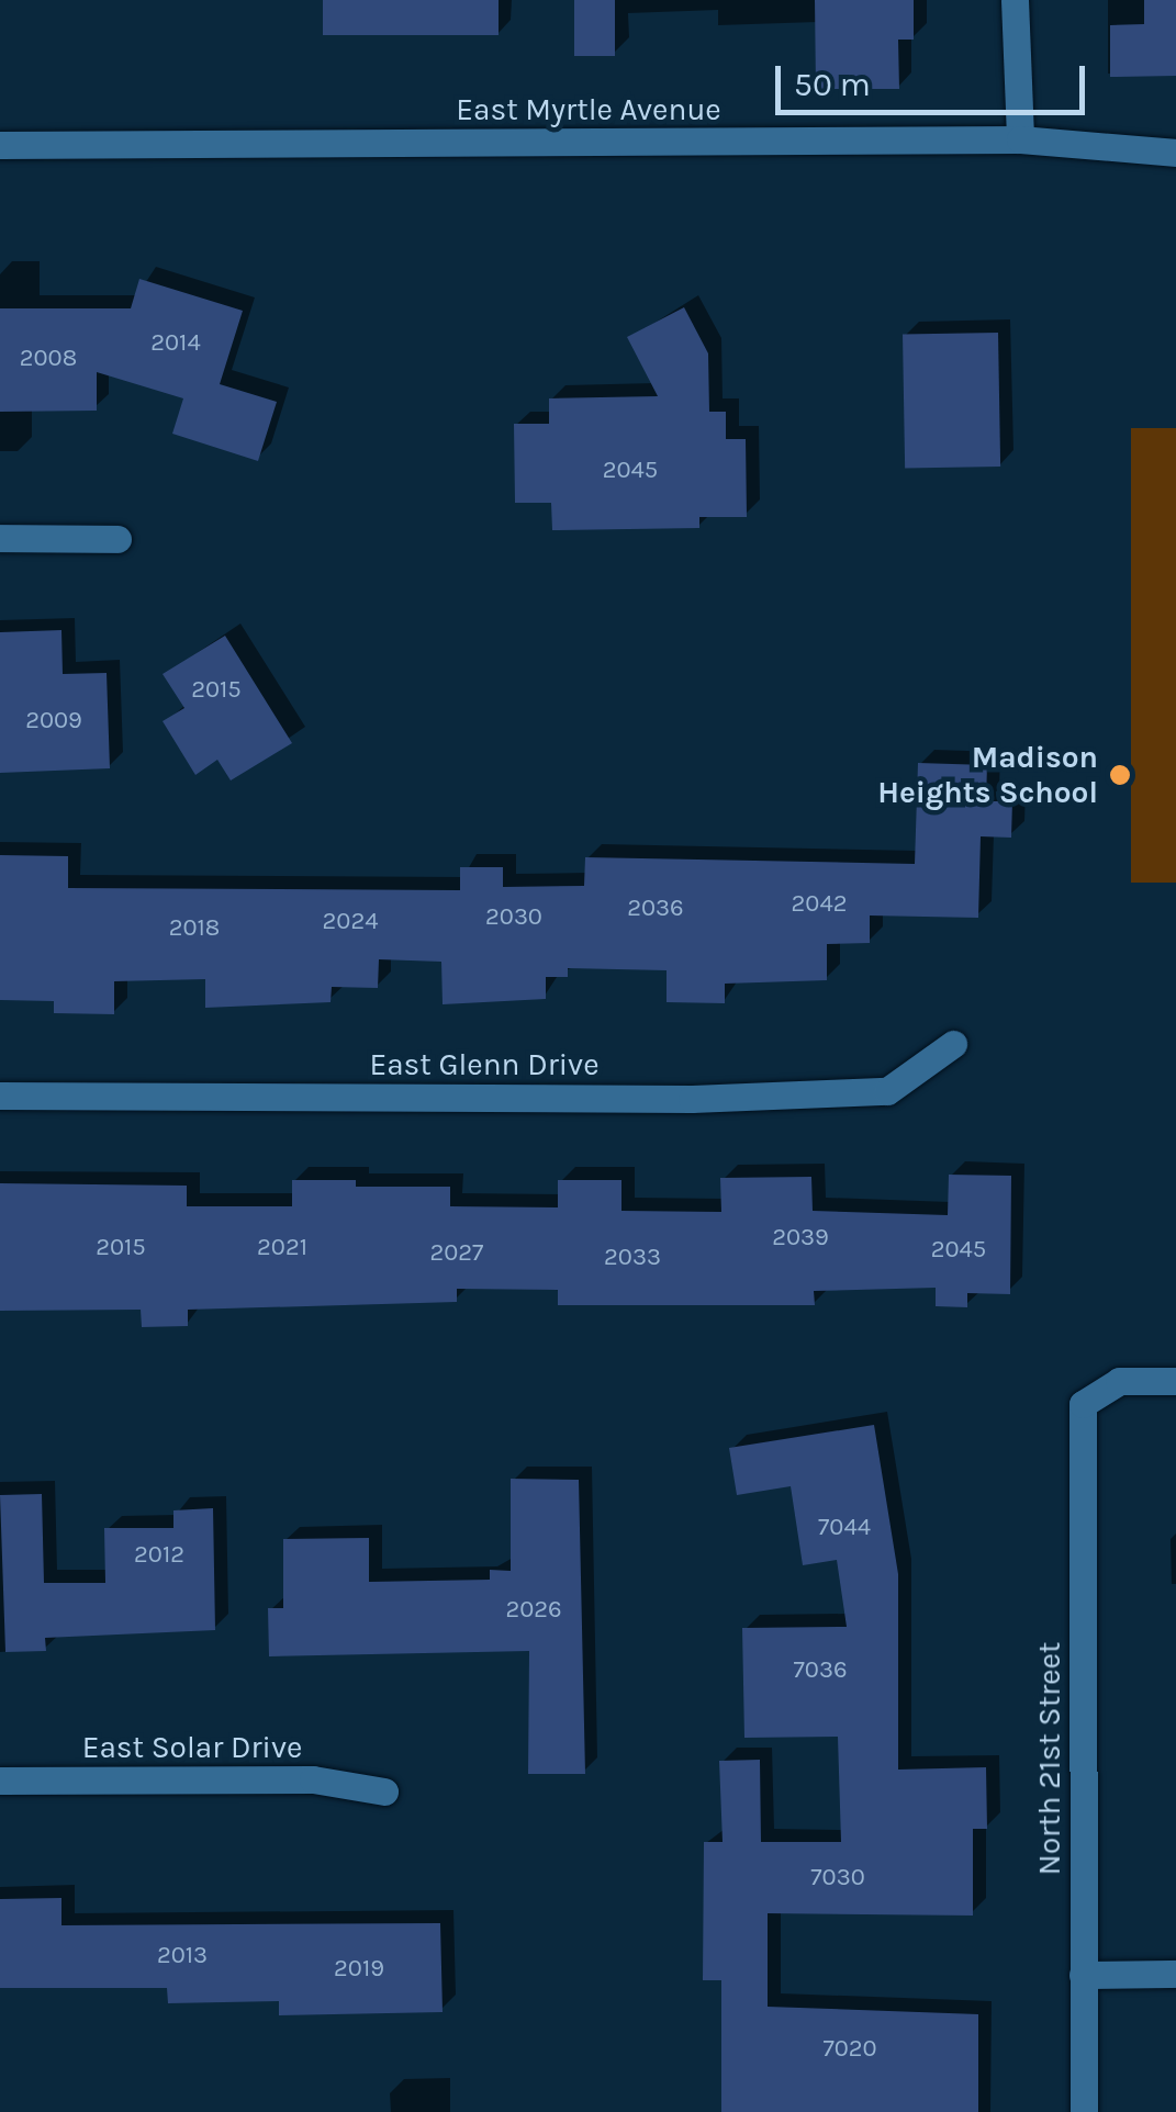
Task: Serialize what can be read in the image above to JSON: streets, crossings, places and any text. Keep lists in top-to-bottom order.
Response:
{
  "streets": {
    "street": [
      "East Myrtle Avenue",
      "East Glenn Drive",
      "East Solar Drive",
      "North 21st Street"
    ]
  },
  "places": ["Madison Heights School"],
  "house_numbers": [
    "2014",
    "2008",
    "2045",
    "2015",
    "2009",
    "2042",
    "2036",
    "2030",
    "2024",
    "2018",
    "2039",
    "2015",
    "2021",
    "2045",
    "2027",
    "2033",
    "7044",
    "2012",
    "2026",
    "7036",
    "7030",
    "2013",
    "2019",
    "7020"
  ],
  "scale_bar": "50 m"
}
